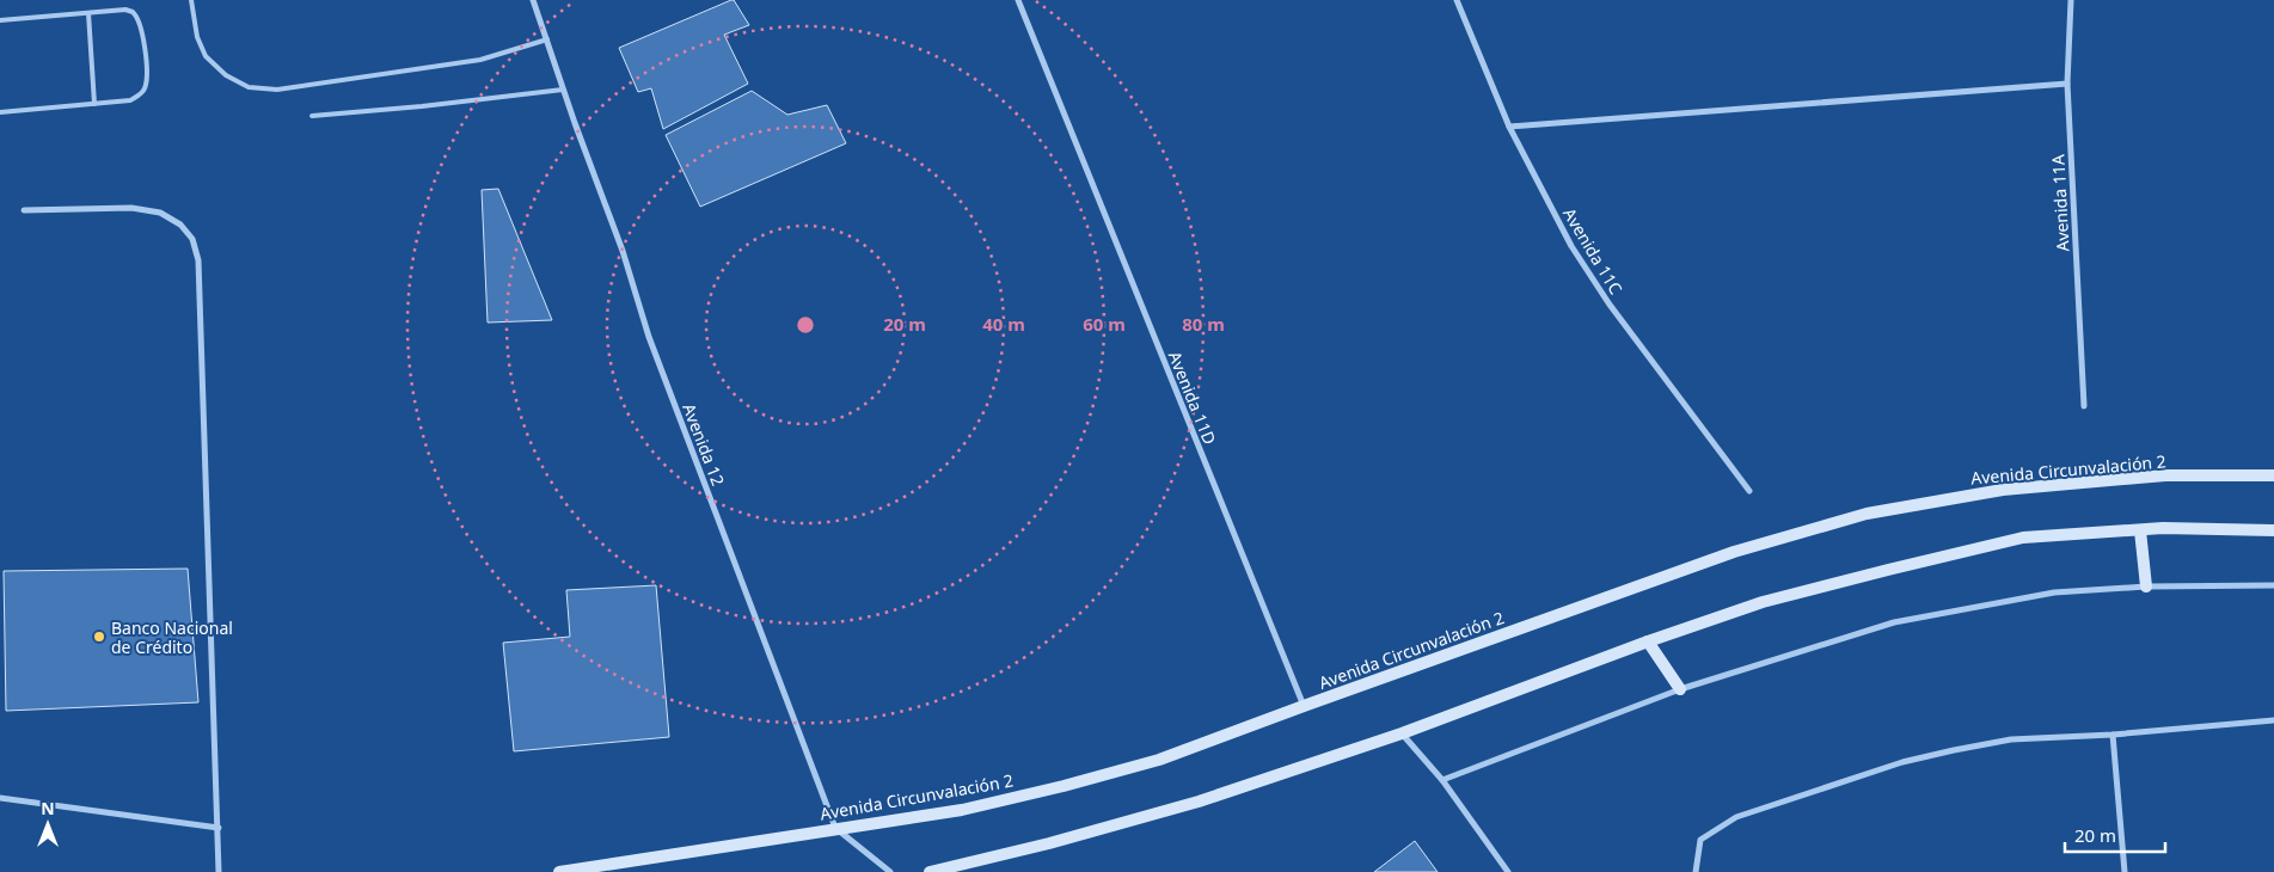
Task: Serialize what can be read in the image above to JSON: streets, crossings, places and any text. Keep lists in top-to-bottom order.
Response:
{
  "streets": {
    "main road": ["Avenida Circunvalación 2"],
    "street": [
      "Avenida 11A",
      "Avenida 11C",
      "Avenida 11D",
      "Avenida 12"
    ]
  },
  "crossings": [
    ["Avenida 11D", "Avenida Circunvalación 2"],
    ["Avenida 12", "Avenida Circunvalación 2"]
  ],
  "places": ["Banco Nacional de Crédito"],
  "scale_bar": "20 m",
  "north": "top",
  "rings": [
    "20 m",
    "40 m",
    "60 m",
    "80 m"
  ]
}
